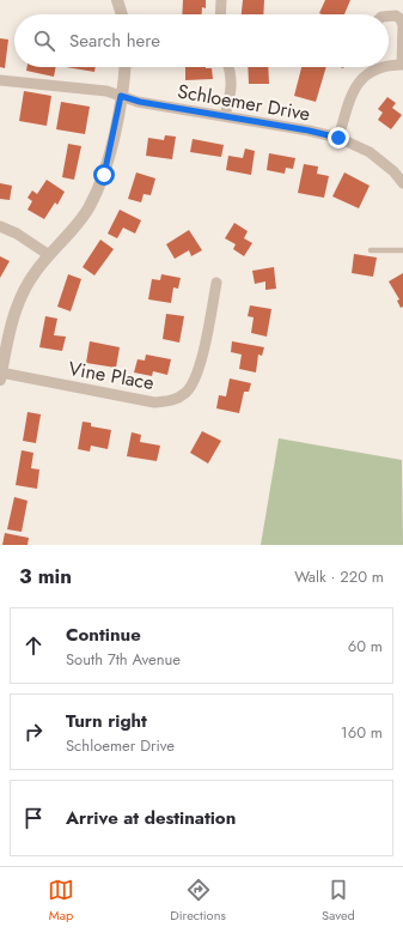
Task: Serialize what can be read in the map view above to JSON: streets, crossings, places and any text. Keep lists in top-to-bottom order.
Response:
{
  "streets": {
    "street": ["Schloemer Drive", "Vine Place"]
  },
  "page": {
    "search": "Search here",
    "heading": ["3 min", "Walk · 220 m"],
    "list": [
      ["Continue", "South 7th Avenue", "60 m"],
      ["Turn right", "Schloemer Drive", "160 m"],
      "Arrive at destination"
    ],
    "nav": ["Map", "Directions", "Saved"]
  }
}
